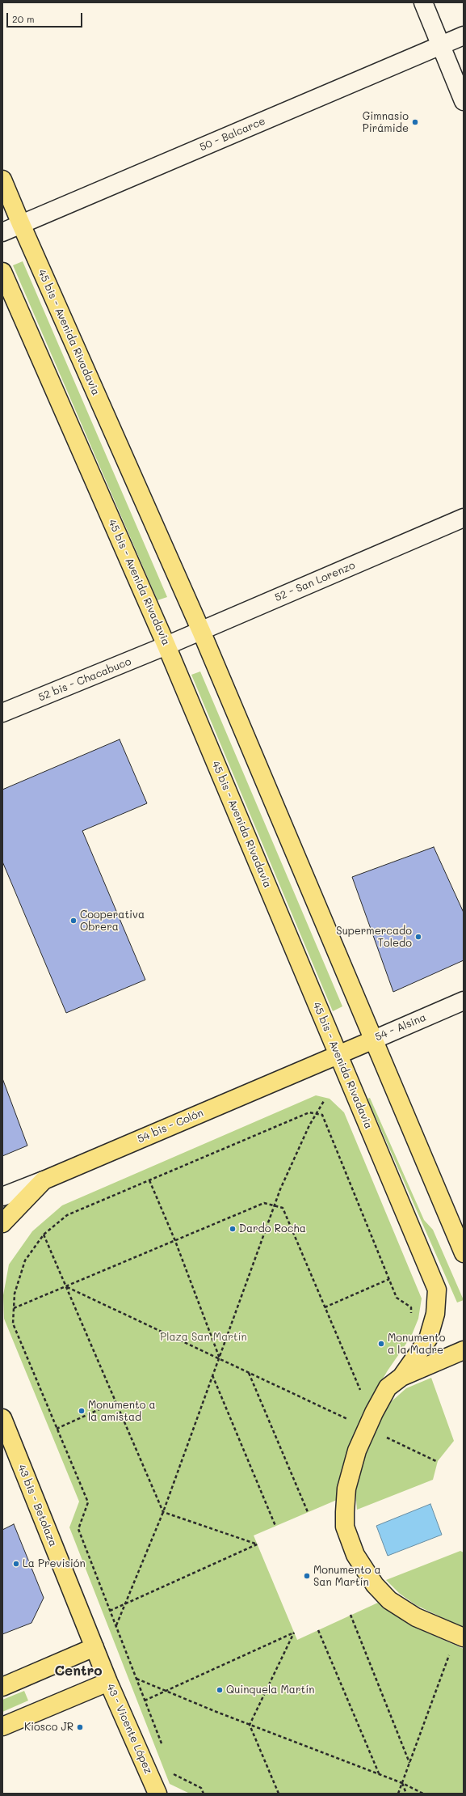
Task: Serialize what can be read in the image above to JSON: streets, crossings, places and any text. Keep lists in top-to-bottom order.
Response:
{
  "streets": {
    "main road": [
      "45 bis - Avenida Rivadavia",
      "54 - Alsina",
      "54 bis - Colón",
      "43 bis - Betolaza",
      "43 - Vicente López"
    ],
    "street": ["50 - Balcarce", "52 - San Lorenzo", "52 bis - Chacabuco"]
  },
  "crossings": [
    ["50 - Balcarce", "45 bis - Avenida Rivadavia"],
    ["45 bis - Avenida Rivadavia", "52 - San Lorenzo"],
    ["45 bis - Avenida Rivadavia", "52 bis - Chacabuco"],
    ["45 bis - Avenida Rivadavia", "54 - Alsina"],
    ["45 bis - Avenida Rivadavia", "54 bis - Colón"],
    ["52 - San Lorenzo", "52 bis - Chacabuco"],
    ["54 - Alsina", "54 bis - Colón"],
    ["43 bis - Betolaza", "43 - Vicente López"]
  ],
  "districts": ["Centro"],
  "parks": ["Plaza San Martín"],
  "places": [
    "Gimnasio Pirámide",
    "Cooperativa Obrera",
    "Supermercado Toledo",
    "Dardo Rocha",
    "Monumento a la Madre",
    "Monumento a la amistad",
    "La Previsión",
    "Monumento a San Martín",
    "Quinquela Martín",
    "Kiosco JR"
  ],
  "scale_bar": "20 m"
}
